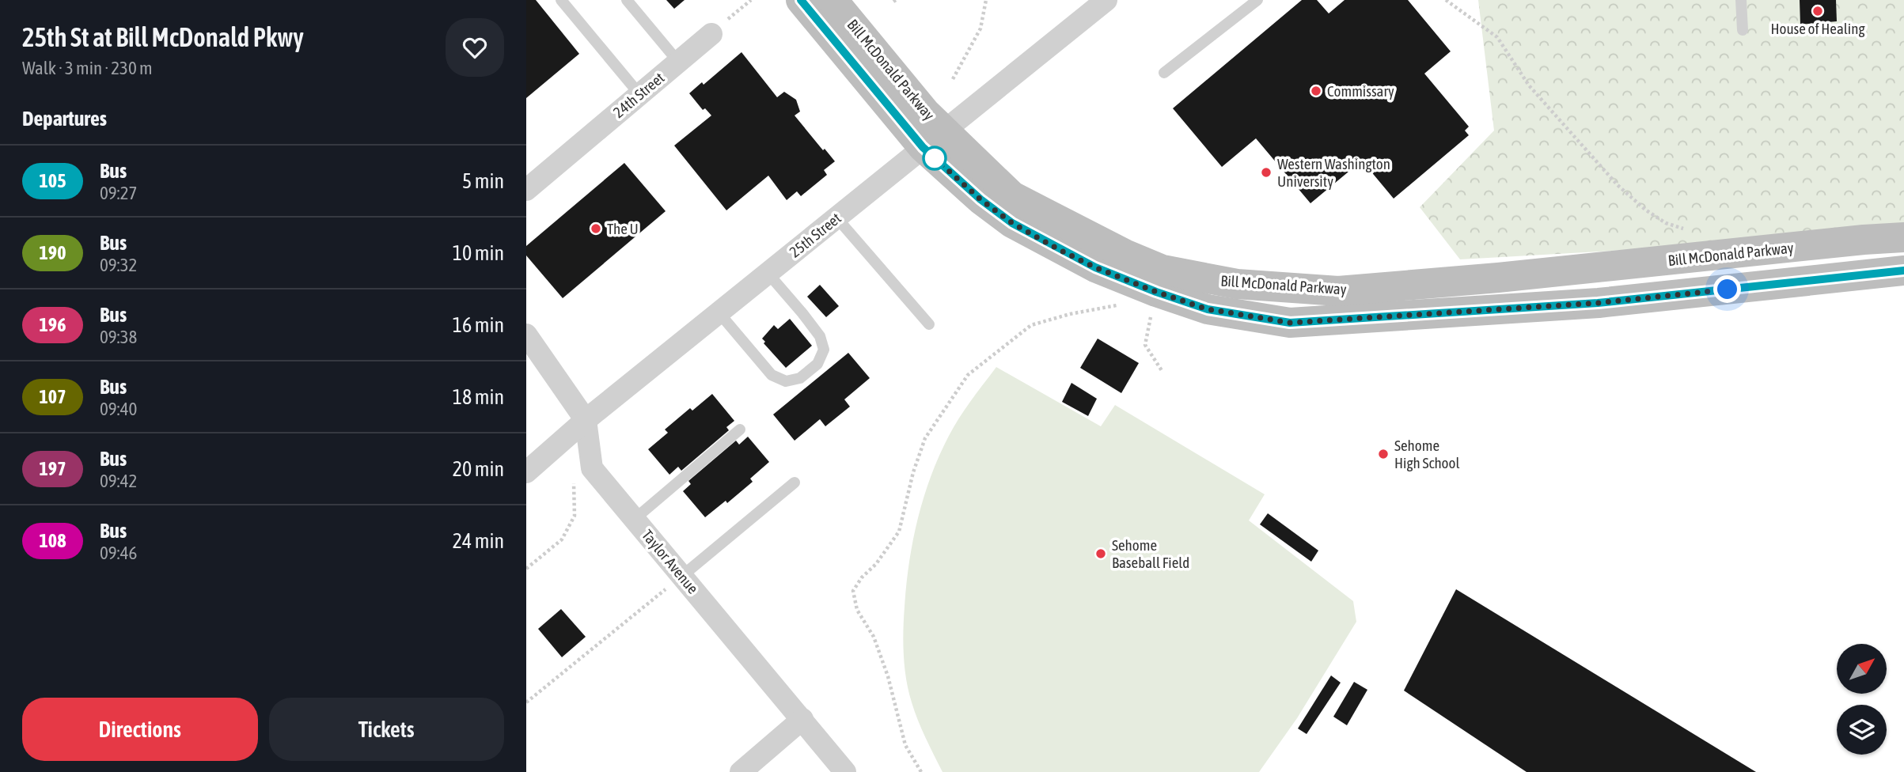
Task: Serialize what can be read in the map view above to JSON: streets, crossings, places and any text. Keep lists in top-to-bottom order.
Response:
{
  "streets": {
    "main road": ["Bill McDonald Parkway"],
    "street": ["24th Street", "25th Street", "Taylor Avenue"]
  },
  "crossings": [
    ["Bill McDonald Parkway", "25th Street"],
    ["25th Street", "Taylor Avenue"]
  ],
  "places": [
    "House of Healing",
    "Commissary",
    "Western Washington University",
    "The U",
    "Sehome High School",
    "Sehome Baseball Field"
  ],
  "lines": ["bus line 105"],
  "north": "top right",
  "page": {
    "heading": [
      ["25th St at Bill McDonald Pkwy", "Walk · 3 min · 230 m"],
      "Departures"
    ],
    "list": [
      {
        "mark": "105",
        "name": "Bus",
        "note": "09:27",
        "value": "5 min"
      },
      {
        "mark": "190",
        "name": "Bus",
        "note": "09:32",
        "value": "10 min"
      },
      {
        "mark": "196",
        "name": "Bus",
        "note": "09:38",
        "value": "16 min"
      },
      {
        "mark": "107",
        "name": "Bus",
        "note": "09:40",
        "value": "18 min"
      },
      {
        "mark": "197",
        "name": "Bus",
        "note": "09:42",
        "value": "20 min"
      },
      {
        "mark": "108",
        "name": "Bus",
        "note": "09:46",
        "value": "24 min"
      }
    ],
    "buttons": ["Directions", "Tickets"]
  }
}
